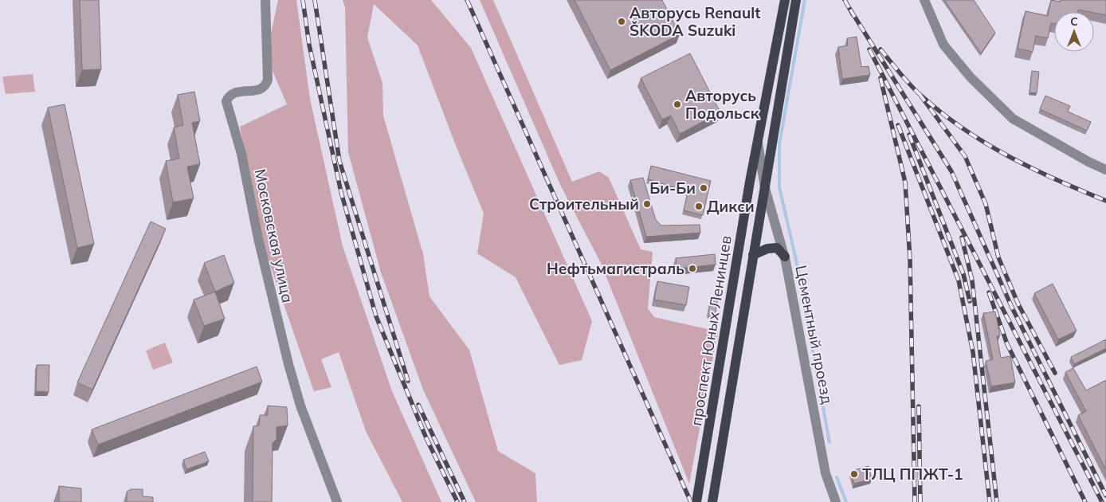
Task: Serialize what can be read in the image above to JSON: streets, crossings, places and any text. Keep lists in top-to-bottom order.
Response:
{
  "streets": {
    "main road": ["проспект Юных Ленинцев"],
    "street": ["Московская улица", "Цементный проезд"]
  },
  "crossings": [
    ["проспект Юных Ленинцев", "Цементный проезд"]
  ],
  "places": [
    "Авторусь Renault ŠKODA Suzuki",
    "Авторусь Подольск",
    "Би-Би",
    "Строительный",
    "Дикси",
    "Нефтьмагистраль",
    "ТЛЦ ППЖТ-1"
  ],
  "north": "top"
}
